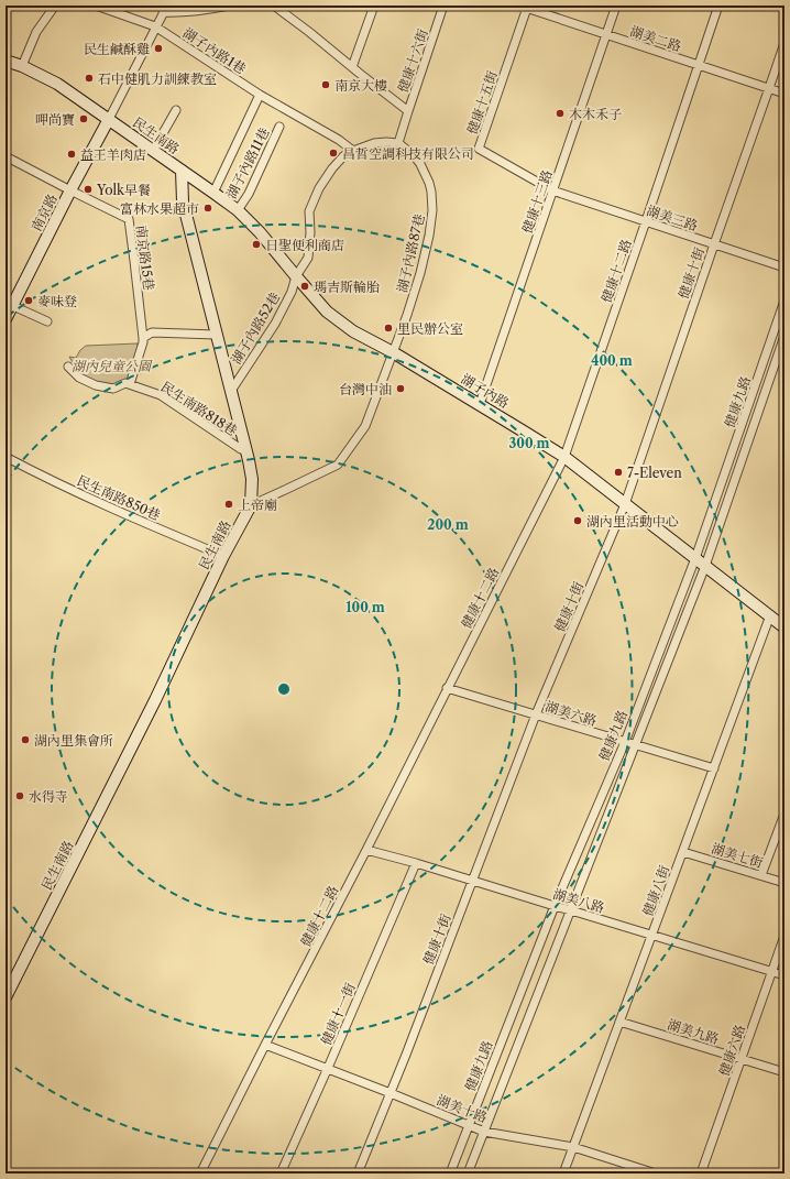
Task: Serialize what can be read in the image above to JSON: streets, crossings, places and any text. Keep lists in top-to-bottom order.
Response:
{
  "streets": {
    "main road": ["民生南路", "南京路", "湖子內路"],
    "street": [
      "湖美二路",
      "湖子內路1巷",
      "健康十六街",
      "健康十五街",
      "湖子內路11巷",
      "健康十三路",
      "湖美三路",
      "湖子內路87巷",
      "南京路15巷",
      "健康十二路",
      "健康十街",
      "湖子內路52巷",
      "健康九路",
      "民生南路818巷",
      "民生南路850巷",
      "湖美六路",
      "湖美七街",
      "健康八街",
      "湖美八路",
      "健康十一街",
      "湖美九路",
      "健康六路",
      "湖美十路"
    ]
  },
  "crossings": [
    ["湖美二路", "健康十五街"],
    ["湖美二路", "健康十三路"],
    ["湖美二路", "健康十二路"],
    ["湖美二路", "健康十街"],
    ["湖子內路1巷", "湖子內路52巷"],
    ["健康十五街", "健康十三路"],
    ["健康十五街", "湖美三路"],
    ["民生南路", "南京路"],
    ["民生南路", "湖子內路87巷"],
    ["民生南路", "湖子內路52巷"],
    ["民生南路", "湖子內路"],
    ["民生南路", "民生南路818巷"],
    ["民生南路", "民生南路850巷"],
    ["湖子內路11巷", "湖子內路"],
    ["健康十三路", "湖美三路"],
    ["健康十三路", "湖子內路"],
    ["南京路", "南京路15巷"],
    ["湖美三路", "健康十二路"],
    ["湖美三路", "健康十街"],
    ["湖子內路87巷", "湖子內路52巷"],
    ["湖子內路87巷", "湖子內路"],
    ["南京路15巷", "民生南路818巷"],
    ["健康十二路", "湖子內路"],
    ["健康十二路", "湖美六路"],
    ["健康十二路", "湖美八路"],
    ["健康十二路", "湖美十路"],
    ["健康十街", "湖子內路"],
    ["健康十街", "湖美六路"],
    ["健康十街", "湖美八路"],
    ["健康十街", "湖美十路"],
    ["湖子內路52巷", "湖子內路"],
    ["湖子內路", "健康九路"],
    ["湖子內路", "健康八街"],
    ["健康九路", "湖美六路"],
    ["健康九路", "湖美八路"],
    ["健康九路", "湖美十路"],
    ["湖美六路", "健康八街"],
    ["湖美七街", "健康八街"],
    ["健康八街", "湖美八路"],
    ["健康八街", "湖美九路"],
    ["健康八街", "湖美十路"],
    ["湖美八路", "健康十一街"],
    ["湖美八路", "健康六路"],
    ["健康十一街", "湖美十路"],
    ["湖美九路", "健康六路"]
  ],
  "parks": ["湖內兒童公園"],
  "places": [
    "民生鹹酥雞",
    "石中健肌力訓練教室",
    "南京大樓",
    "木木禾子",
    "呷尚寶",
    "昌哲空調科技有限公司",
    "益王羊肉店",
    "Yolk早餐",
    "富林水果超市",
    "日聖便利商店",
    "瑪吉斯輪胎",
    "麥味登",
    "里民辦公室",
    "台灣中油",
    "7-Eleven",
    "上帝廟",
    "湖內里活動中心",
    "湖內里集會所",
    "水得寺"
  ],
  "rings": [
    "400 m",
    "300 m",
    "200 m",
    "100 m"
  ]
}
